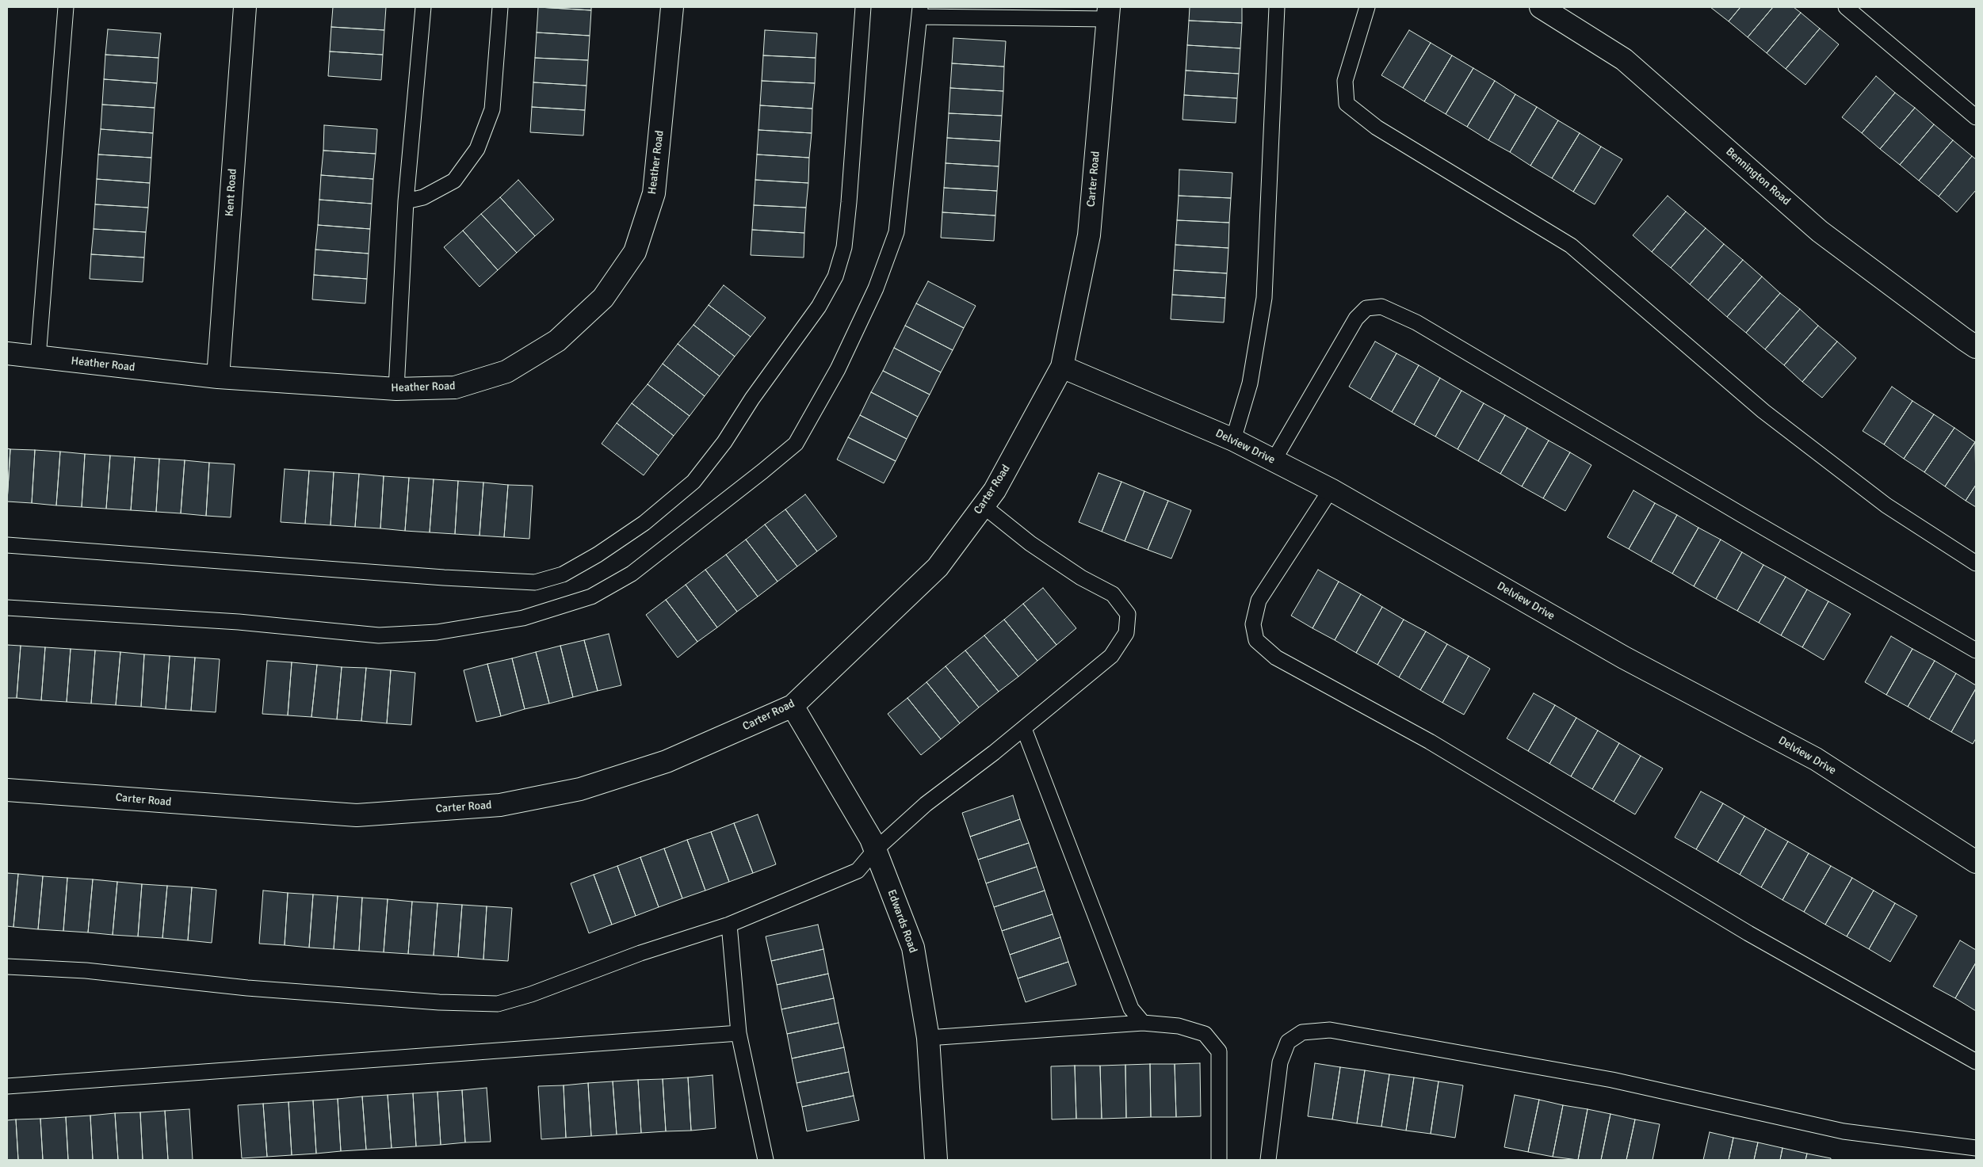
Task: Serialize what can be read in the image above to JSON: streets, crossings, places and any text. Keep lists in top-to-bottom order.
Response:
{
  "streets": {
    "street": [
      "Heather Road",
      "Bennington Road",
      "Carter Road",
      "Kent Road",
      "Delview Drive",
      "Edwards Road"
    ]
  },
  "crossings": [
    ["Heather Road", "Kent Road"],
    ["Carter Road", "Delview Drive"],
    ["Carter Road", "Edwards Road"]
  ]
}
